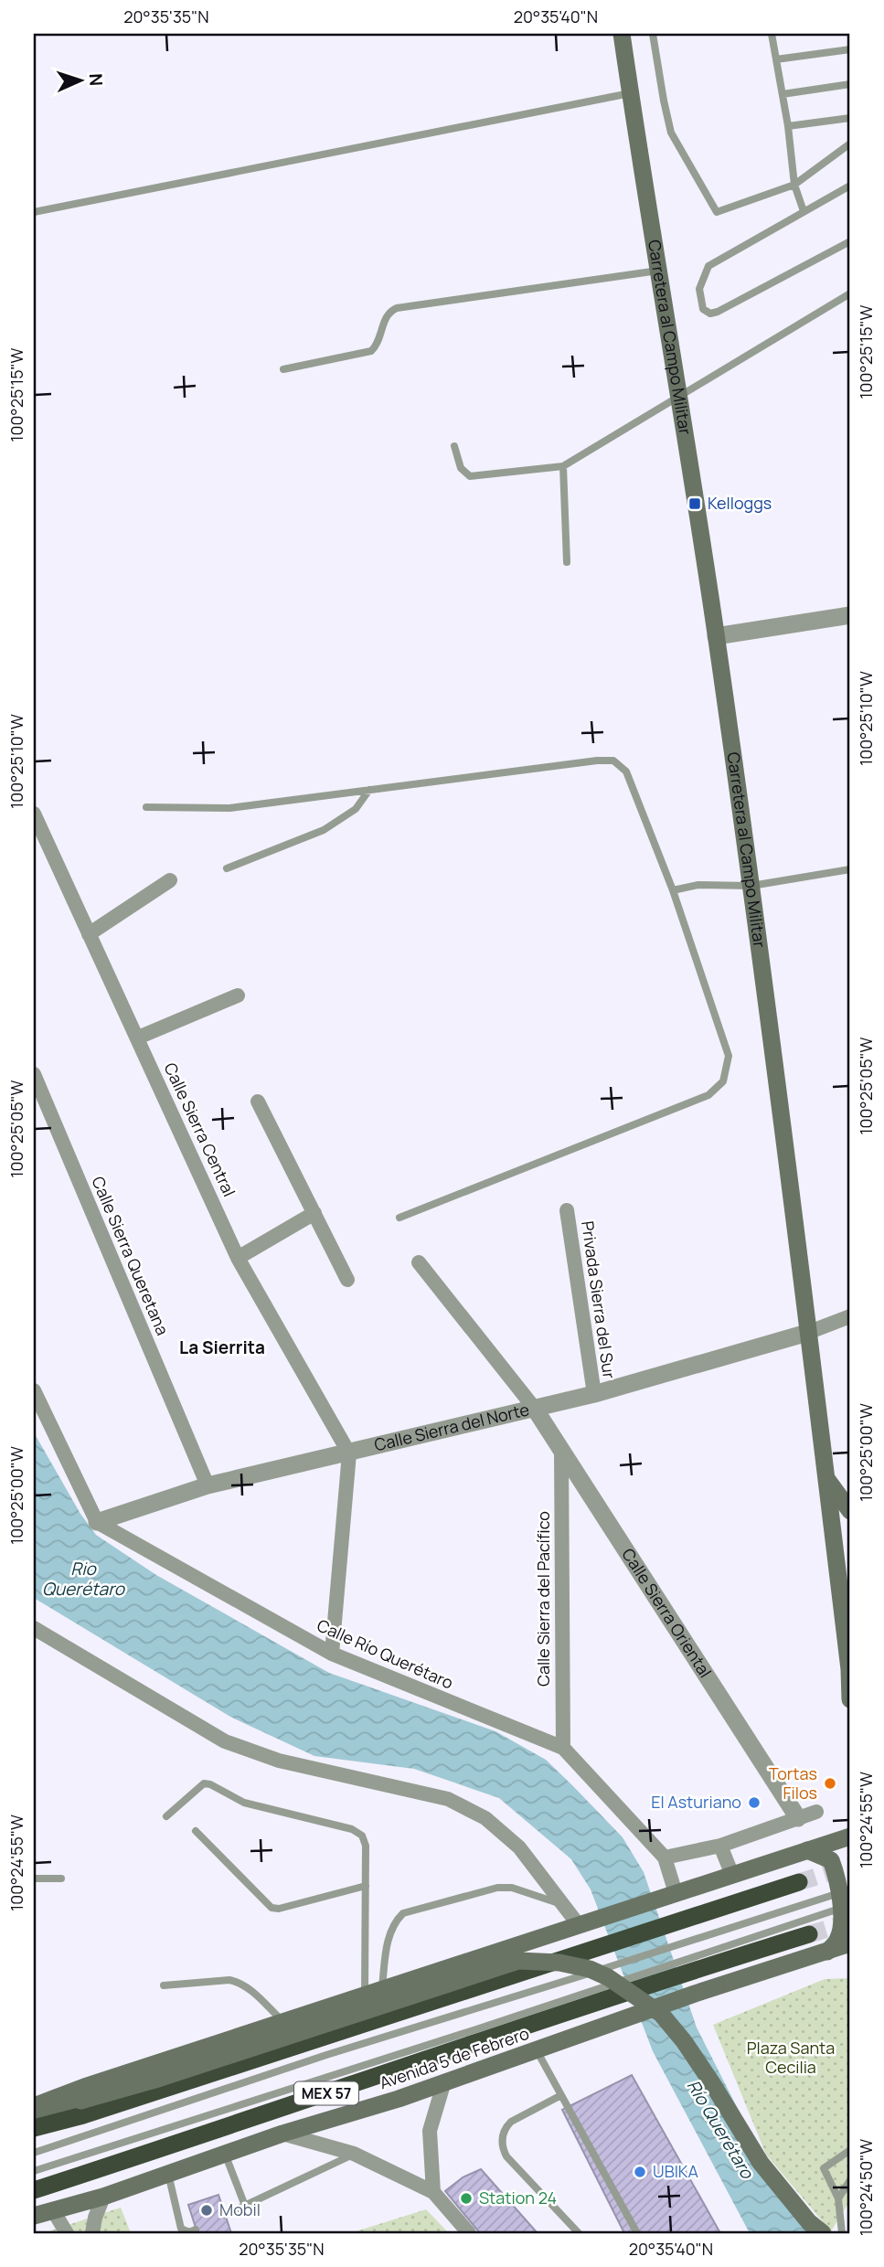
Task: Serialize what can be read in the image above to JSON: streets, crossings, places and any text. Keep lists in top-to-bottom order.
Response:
{
  "streets": {
    "highway": ["Avenida 5 de Febrero", "MEX 57"],
    "main road": ["Carretera al Campo Militar"],
    "street": [
      "Calle Sierra Central",
      "Calle Sierra Queretana",
      "Privada Sierra del Sur",
      "Calle Sierra del Norte",
      "Calle Sierra del Pacífico",
      "Calle Sierra Oriental",
      "Calle Río Querétaro"
    ]
  },
  "crossings": [
    ["Carretera al Campo Militar", "Calle Sierra del Norte"],
    ["Calle Sierra Central", "Calle Sierra del Norte"],
    ["Calle Sierra Queretana", "Calle Sierra del Norte"],
    ["Privada Sierra del Sur", "Calle Sierra del Norte"],
    ["Calle Sierra del Norte", "Calle Sierra Oriental"],
    ["Calle Sierra del Norte", "Calle Río Querétaro"],
    ["Calle Sierra del Pacífico", "Calle Sierra Oriental"],
    ["Calle Sierra del Pacífico", "Calle Río Querétaro"]
  ],
  "districts": ["La Sierrita"],
  "water": ["Rio Querétaro", "Río Querétaro"],
  "parks": ["Plaza Santa Cecilia"],
  "places": {
    "transit": ["Kelloggs"],
    "other": [
      "Tortas Filos",
      "El Asturiano",
      "UBIKA",
      "Station 24",
      "Mobil"
    ]
  },
  "north": "right",
  "coordinates": [
    "20°35'35\"N",
    "20°35'40\"N",
    "100°25'15\"W",
    "100°25'10\"W",
    "100°25'05\"W",
    "100°25'00\"W",
    "100°24'55\"W",
    "100°24'50\"W"
  ]
}
